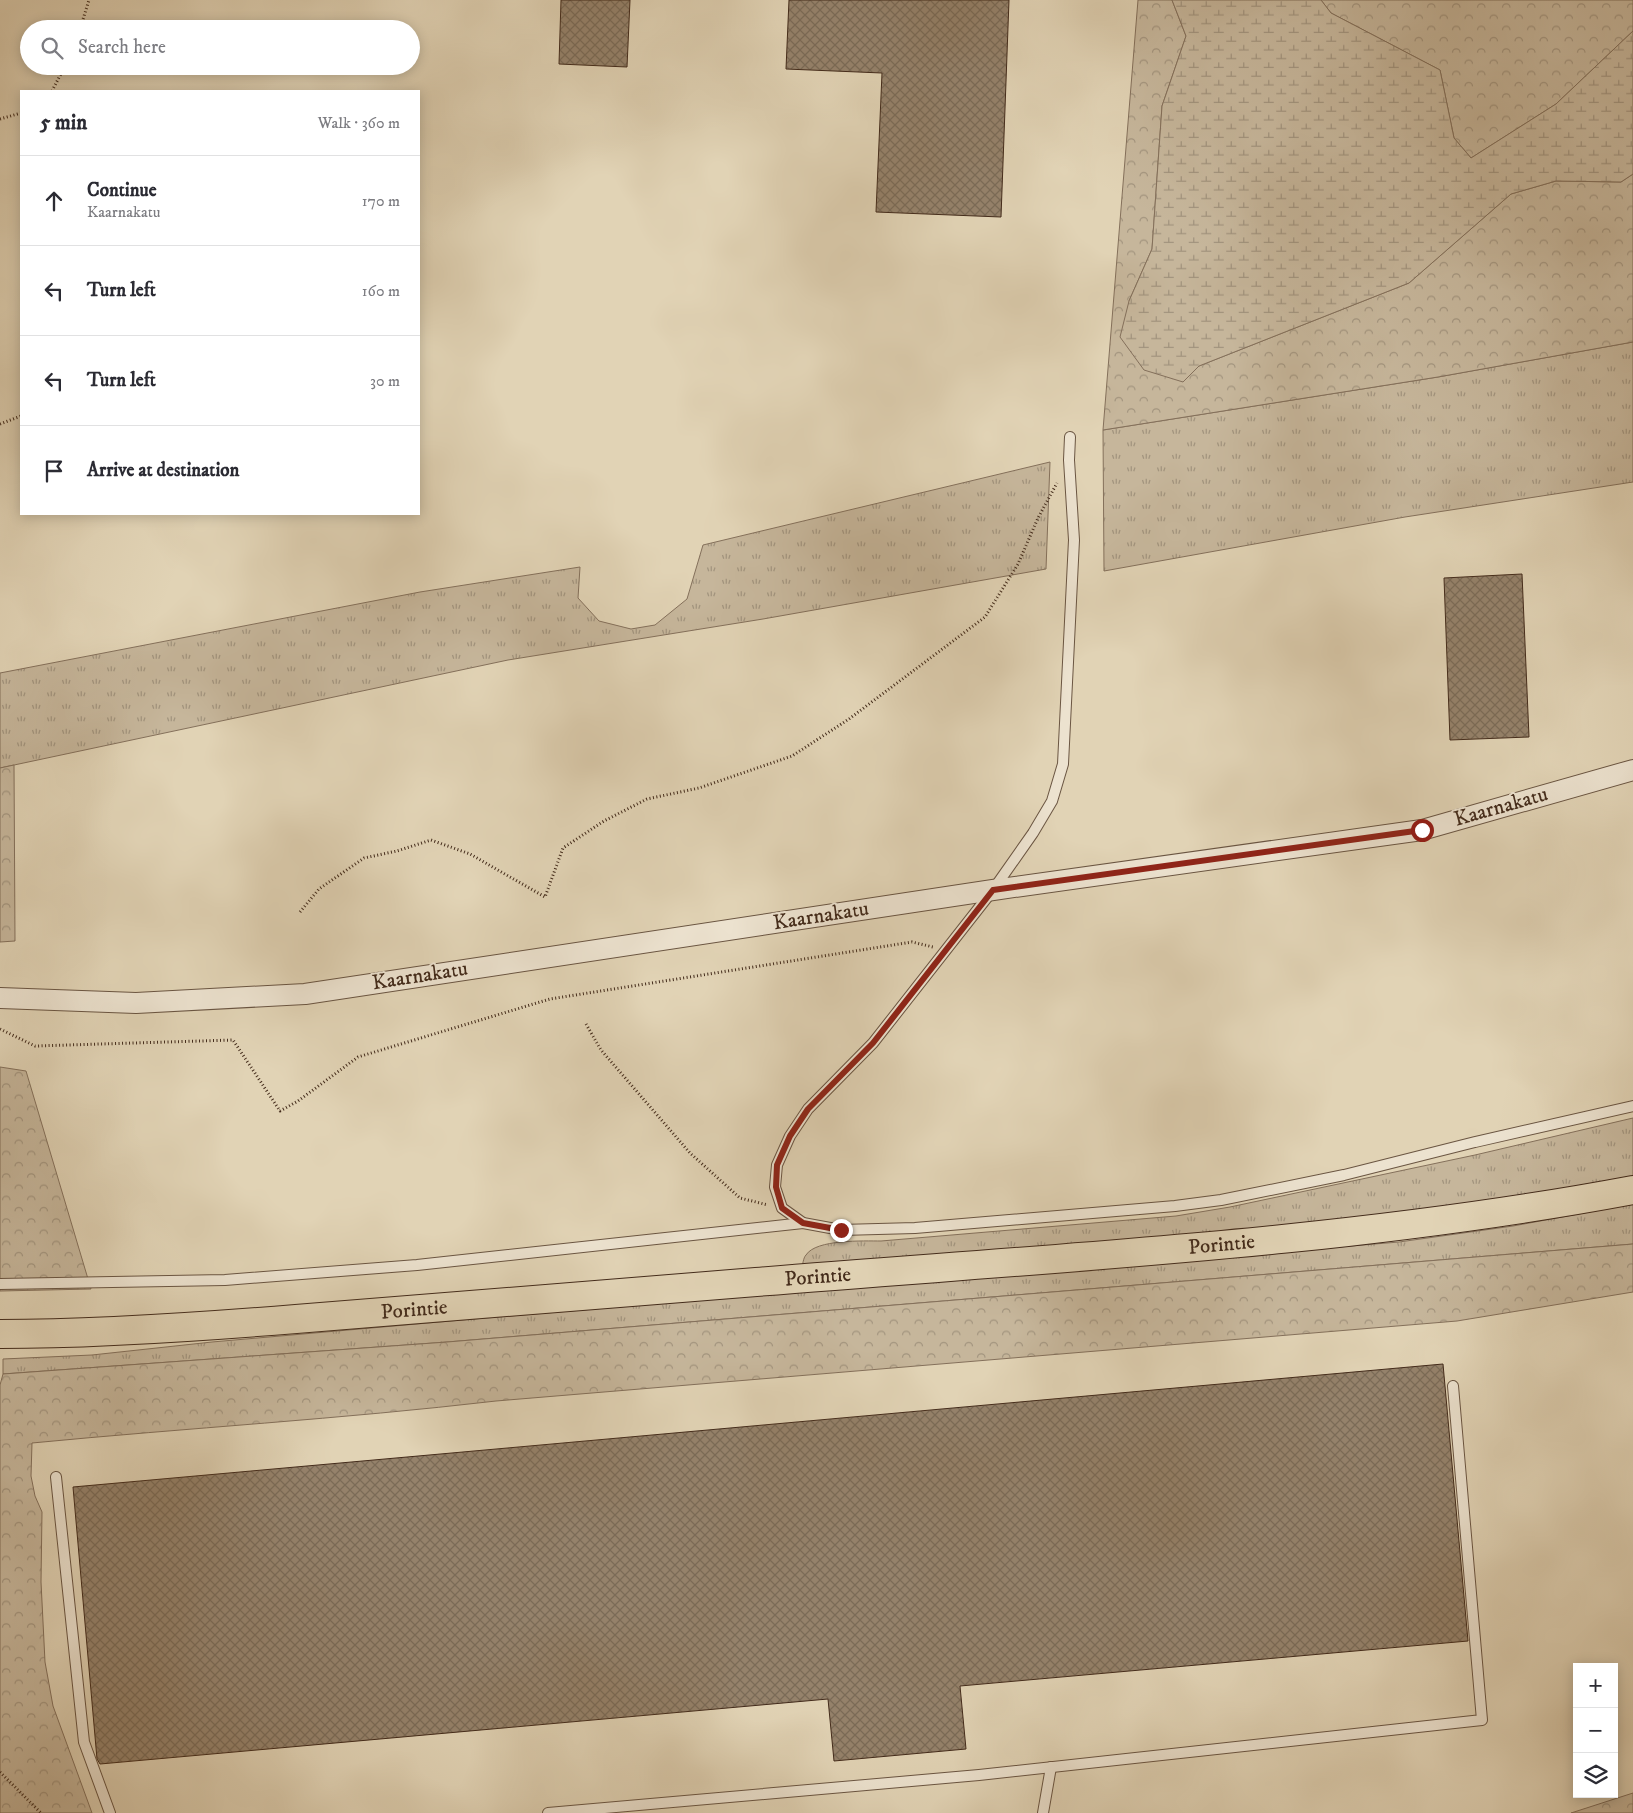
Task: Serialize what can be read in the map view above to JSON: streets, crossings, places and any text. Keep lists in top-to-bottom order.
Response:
{
  "streets": {
    "highway": ["Porintie"],
    "street": ["Kaarnakatu"]
  },
  "page": {
    "search": "Search here",
    "heading": ["5 min", "Walk · 360 m"],
    "list": [
      ["Continue", "Kaarnakatu", "170 m"],
      ["Turn left", "160 m"],
      ["Turn left", "30 m"],
      "Arrive at destination"
    ],
    "map_buttons": ["+", "−"]
  }
}
